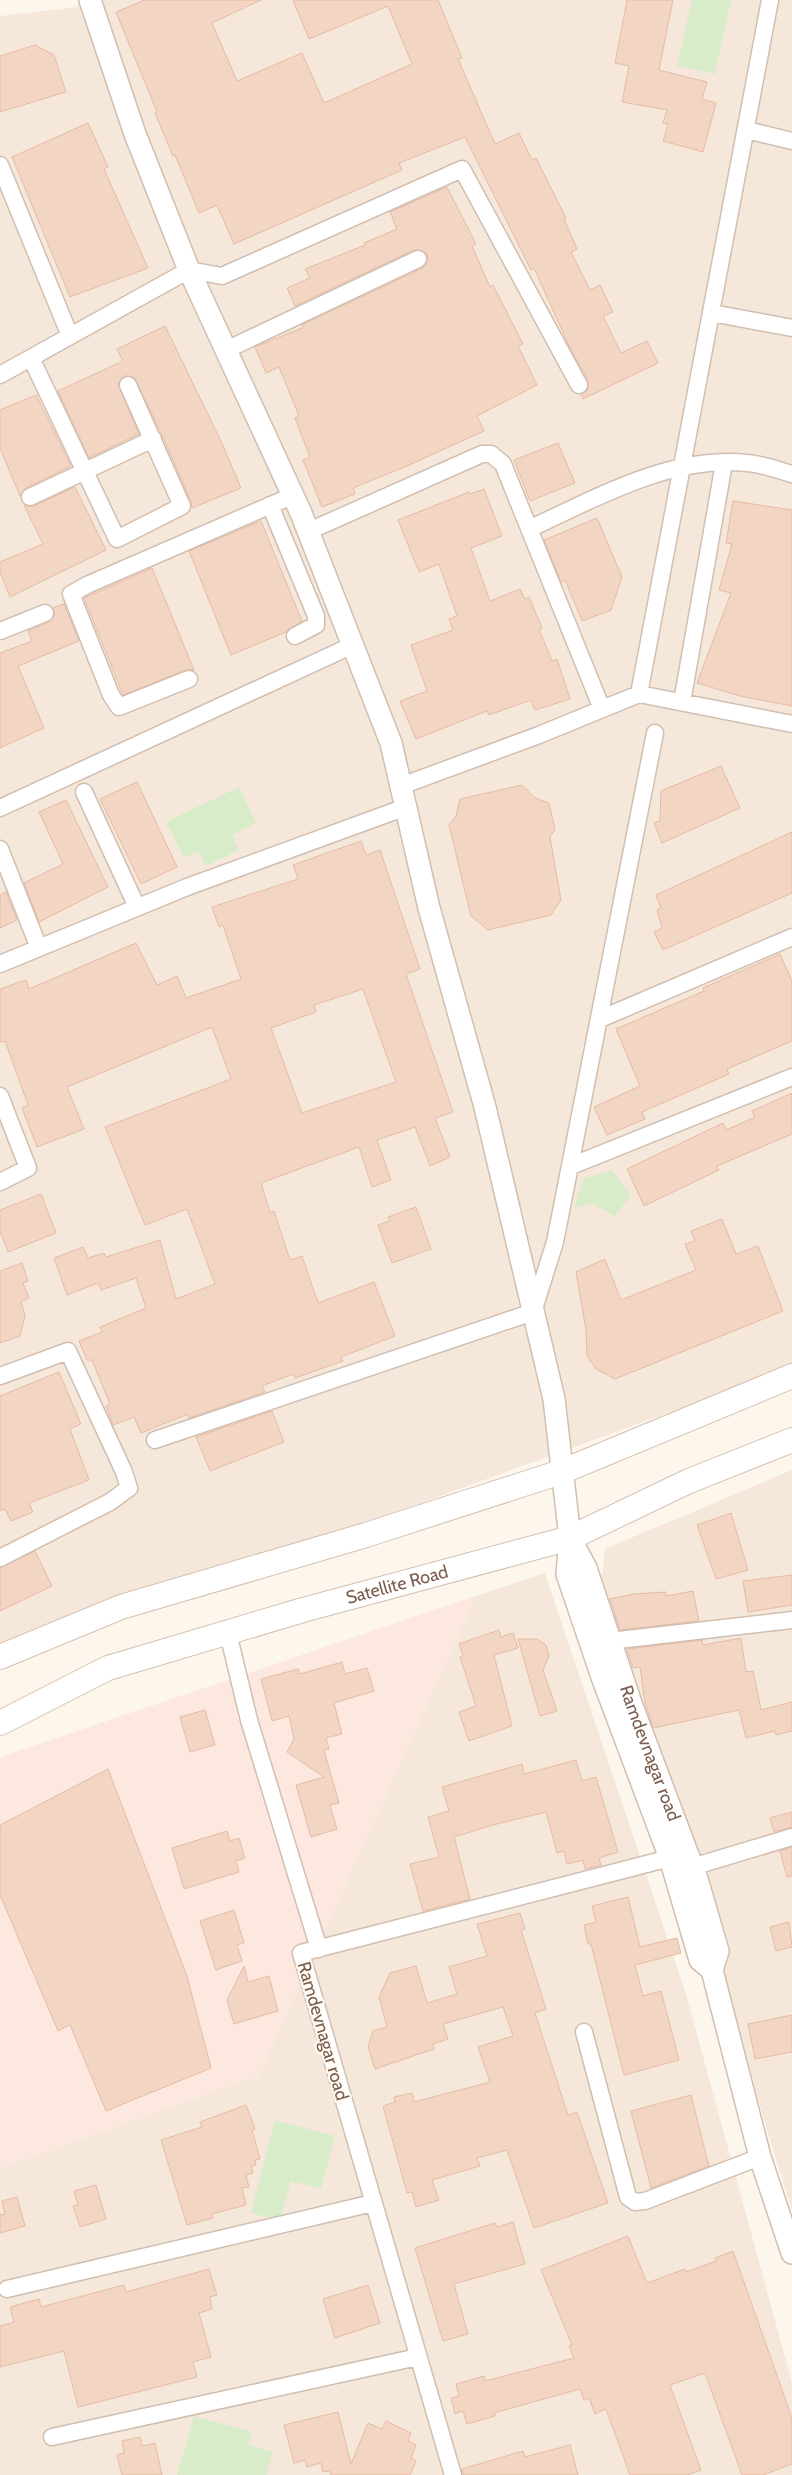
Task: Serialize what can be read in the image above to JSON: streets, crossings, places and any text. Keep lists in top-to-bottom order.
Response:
{
  "streets": {
    "main road": ["Satellite Road"],
    "street": ["Ramdevnagar road"]
  },
  "crossings": [
    ["Satellite Road", "Ramdevnagar road"]
  ]
}
